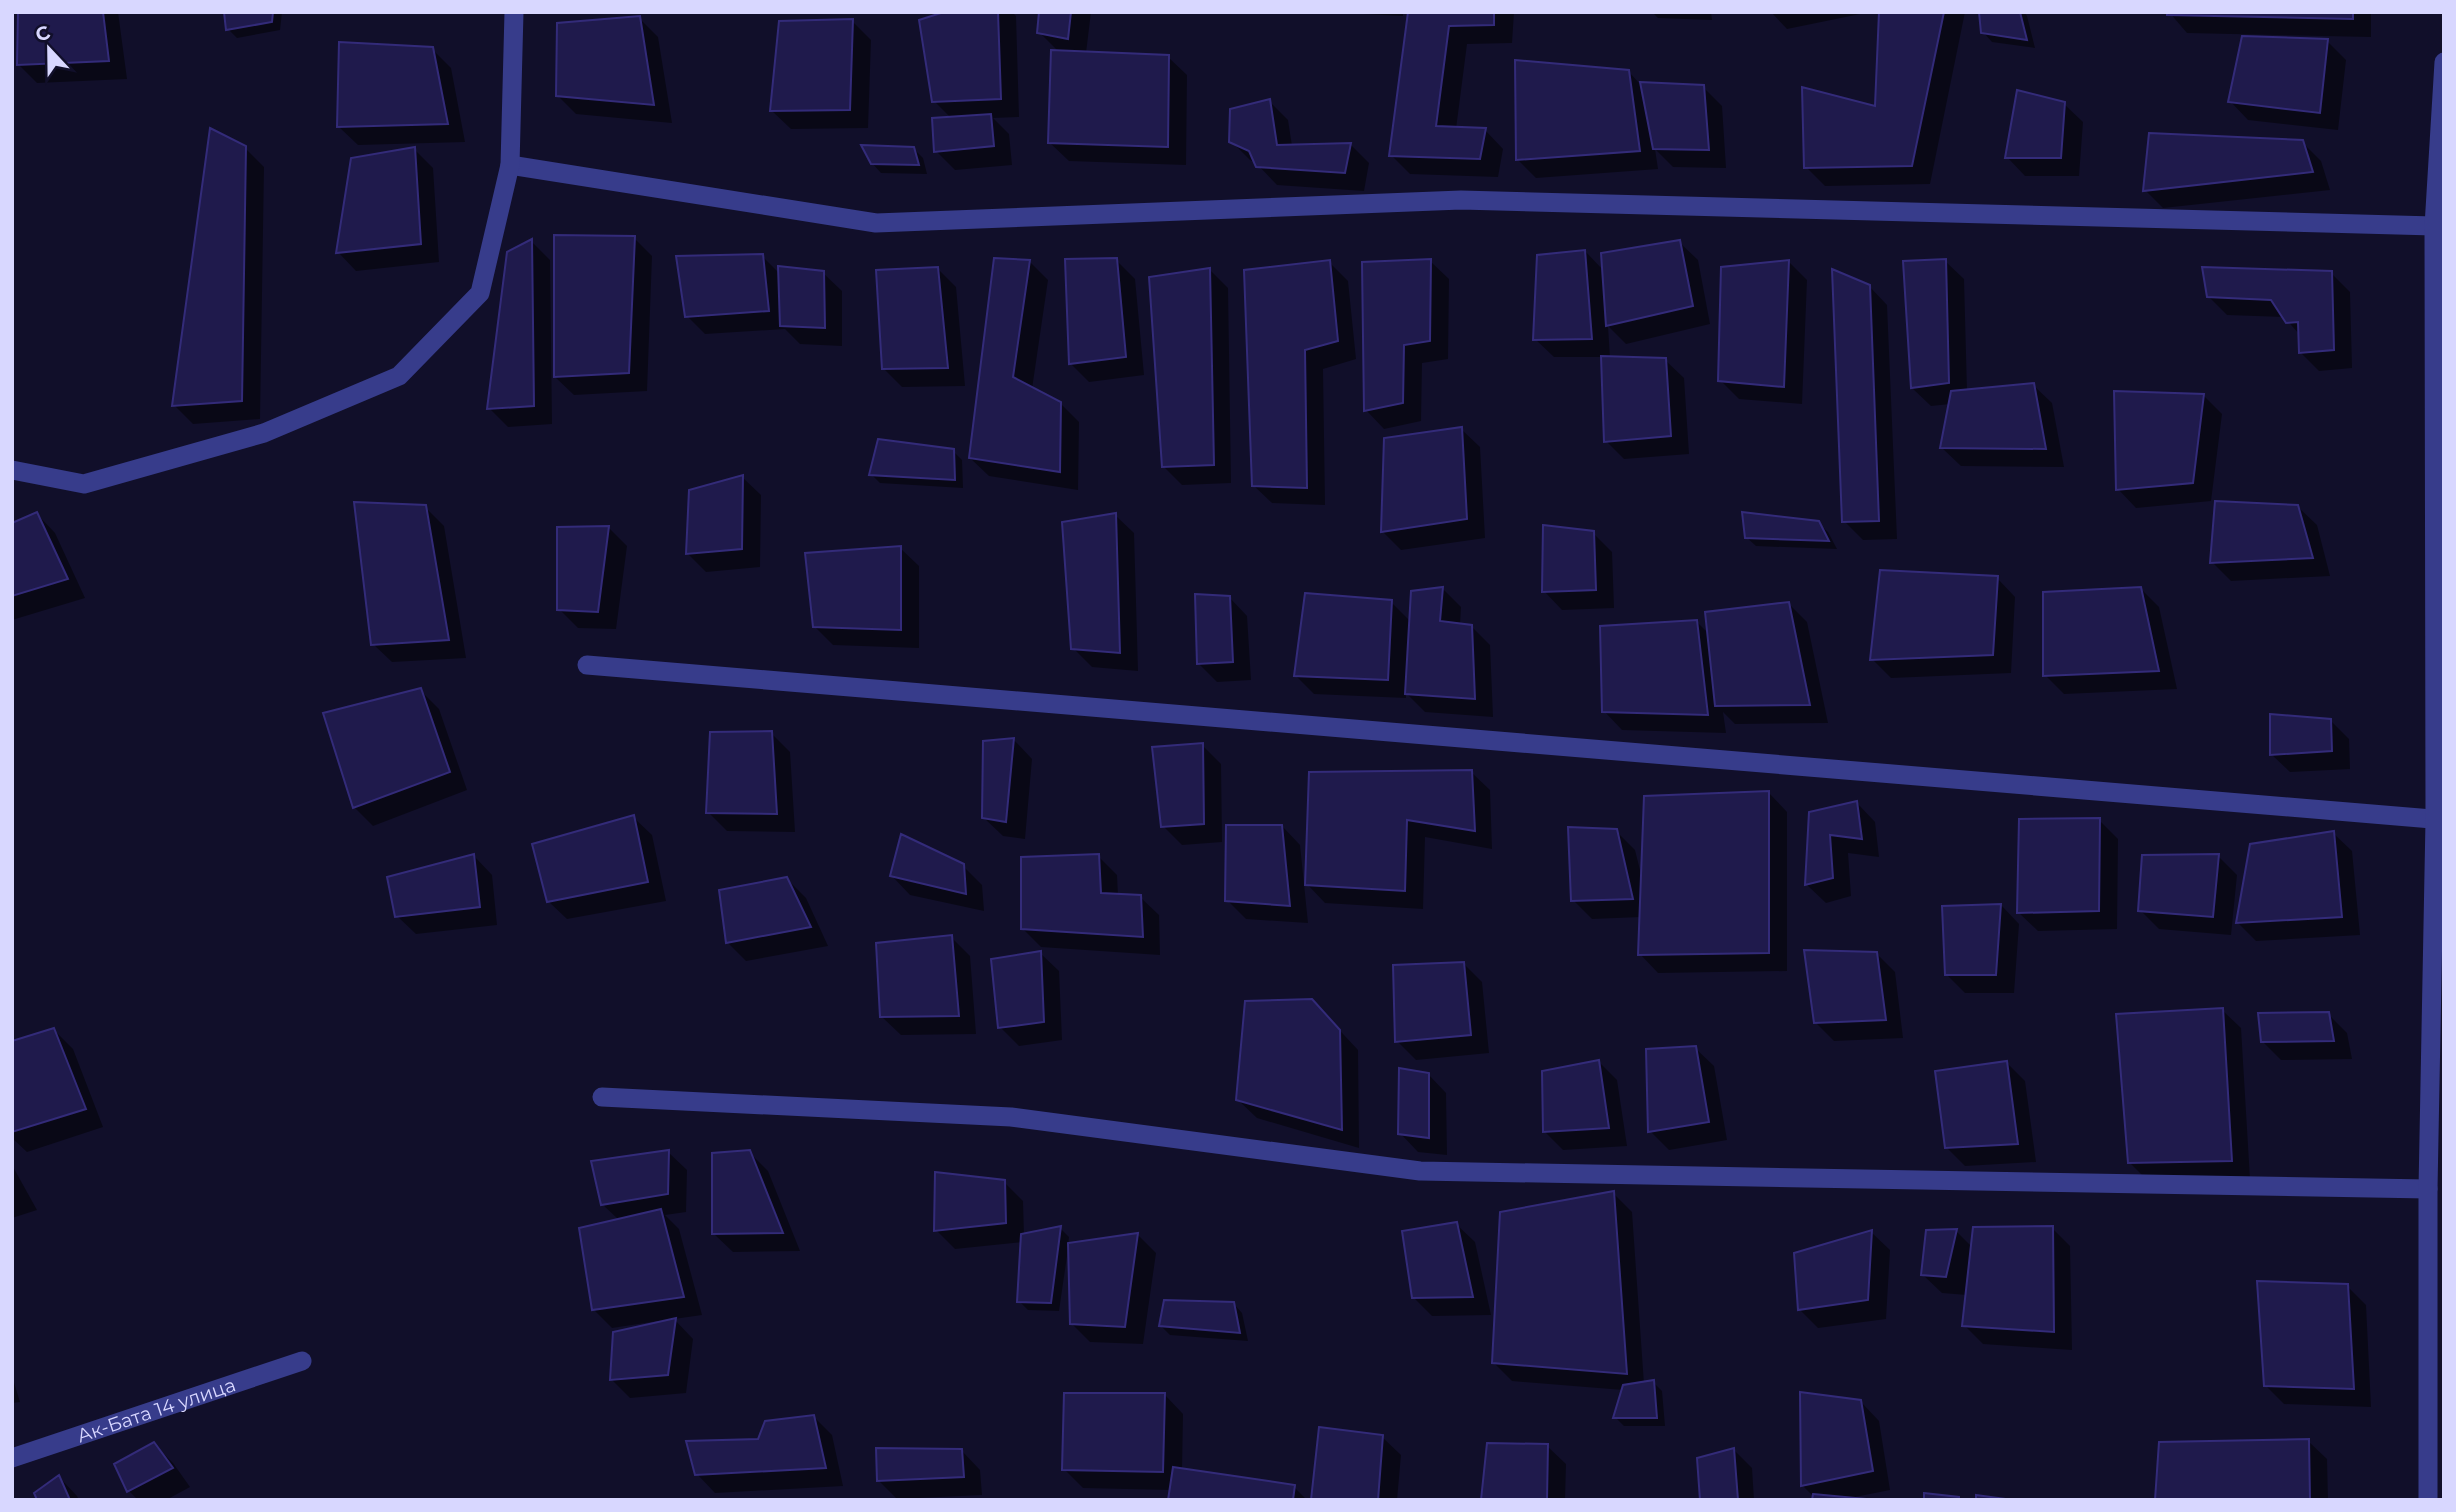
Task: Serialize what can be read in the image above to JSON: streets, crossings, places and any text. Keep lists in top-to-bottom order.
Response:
{
  "streets": {
    "street": ["Ак-Бата 14 улица"]
  },
  "north": "top"
}
